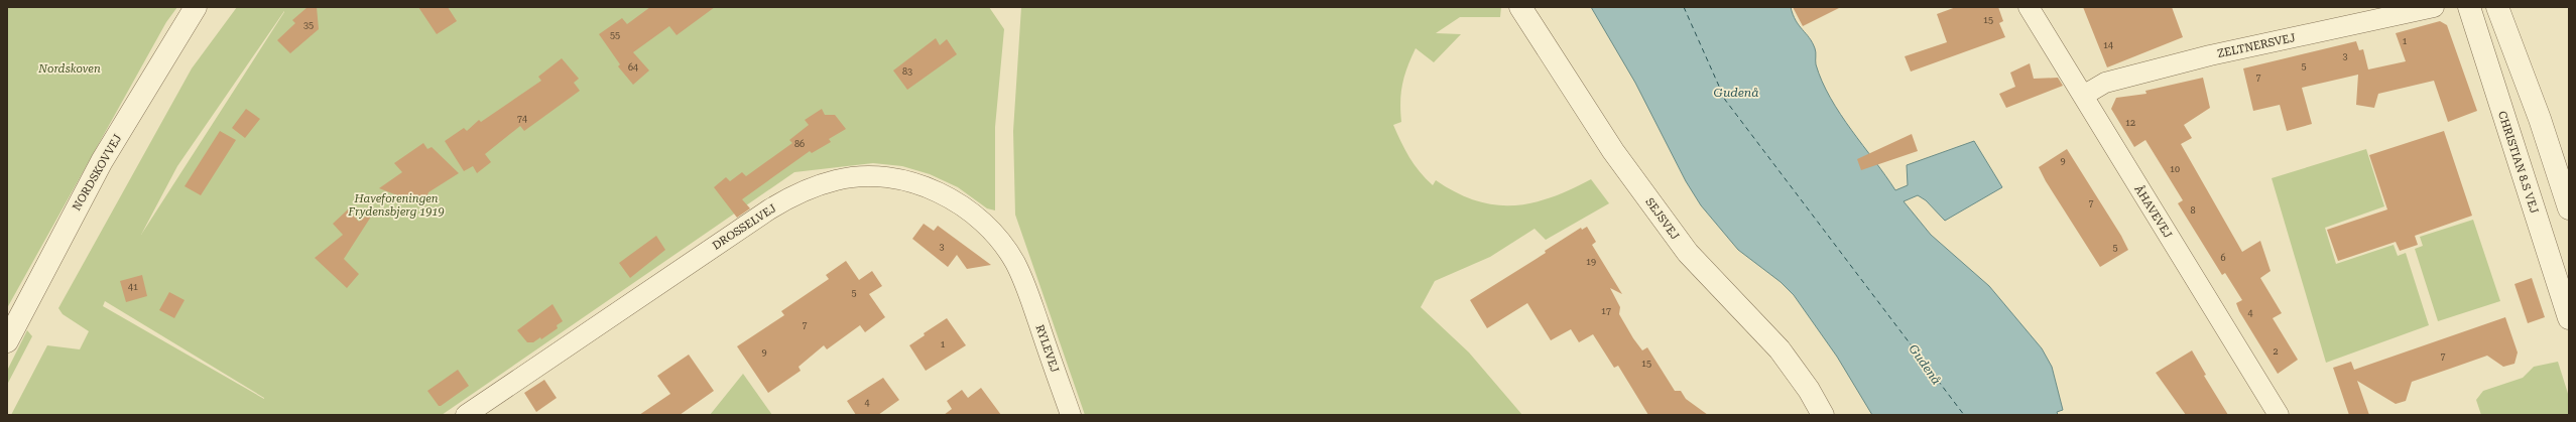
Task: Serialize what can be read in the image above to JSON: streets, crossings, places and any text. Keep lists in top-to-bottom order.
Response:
{
  "streets": {
    "street": [
      "ZELTNERSVEJ",
      "CHRISTIAN 8.S VEJ",
      "NORDSKOVVEJ",
      "ÅHAVEVEJ",
      "SEJSVEJ",
      "DROSSELVEJ",
      "RYLEVEJ"
    ]
  },
  "crossings": [
    ["ZELTNERSVEJ", "ÅHAVEVEJ"],
    ["DROSSELVEJ", "RYLEVEJ"]
  ],
  "water": ["Gudenå"],
  "parks": ["Nordskoven", "Haveforeningen Frydensbjerg 1919"],
  "house_numbers": [
    "15",
    "35",
    "55",
    "1",
    "14",
    "3",
    "5",
    "64",
    "83",
    "7",
    "74",
    "12",
    "86",
    "9",
    "10",
    "7",
    "8",
    "3",
    "5",
    "6",
    "19",
    "41",
    "5",
    "17",
    "4",
    "7",
    "1",
    "2",
    "9",
    "7",
    "15",
    "4"
  ]
}
